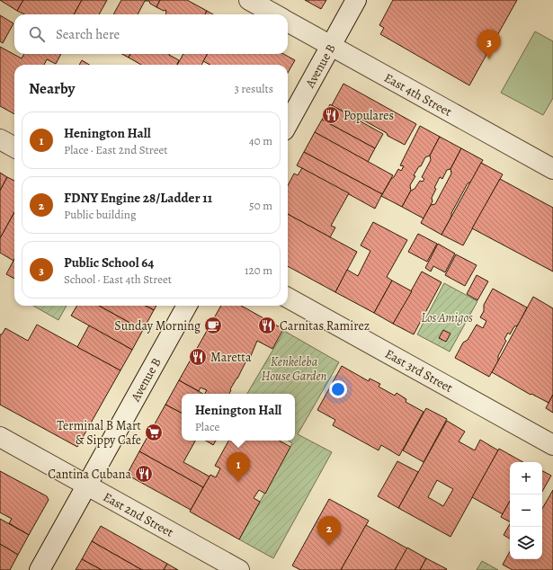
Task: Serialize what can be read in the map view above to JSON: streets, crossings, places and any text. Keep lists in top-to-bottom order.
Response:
{
  "streets": {
    "street": [
      "Avenue B",
      "East 4th Street",
      "East 3rd Street",
      "East 2nd Street"
    ]
  },
  "crossings": [
    ["Avenue B", "East 4th Street"],
    ["Avenue B", "East 2nd Street"]
  ],
  "parks": ["Los Amigos", "Kenkeleba House Garden"],
  "places": {
    "restaurant": [
      "Populares",
      "Carnitas Ramirez",
      "Maretta",
      "Cantina Cubana"
    ],
    "cafe": ["Sunday Morning"],
    "supermarket": ["Terminal B Mart & Sippy Cafe"]
  },
  "page": {
    "search": "Search here",
    "pins": ["3", "1", "2"],
    "heading": ["Nearby", "3 results"],
    "list": [
      {
        "mark": "1",
        "name": "Henington Hall",
        "note": "Place · East 2nd Street",
        "value": "40 m"
      },
      {
        "mark": "2",
        "name": "FDNY Engine 28/Ladder 11",
        "note": "Public building",
        "value": "50 m"
      },
      {
        "mark": "3",
        "name": "Public School 64",
        "note": "School · East 4th Street",
        "value": "120 m"
      }
    ],
    "popup": ["Henington Hall", "Place"],
    "map_buttons": ["+", "−"]
  }
}
